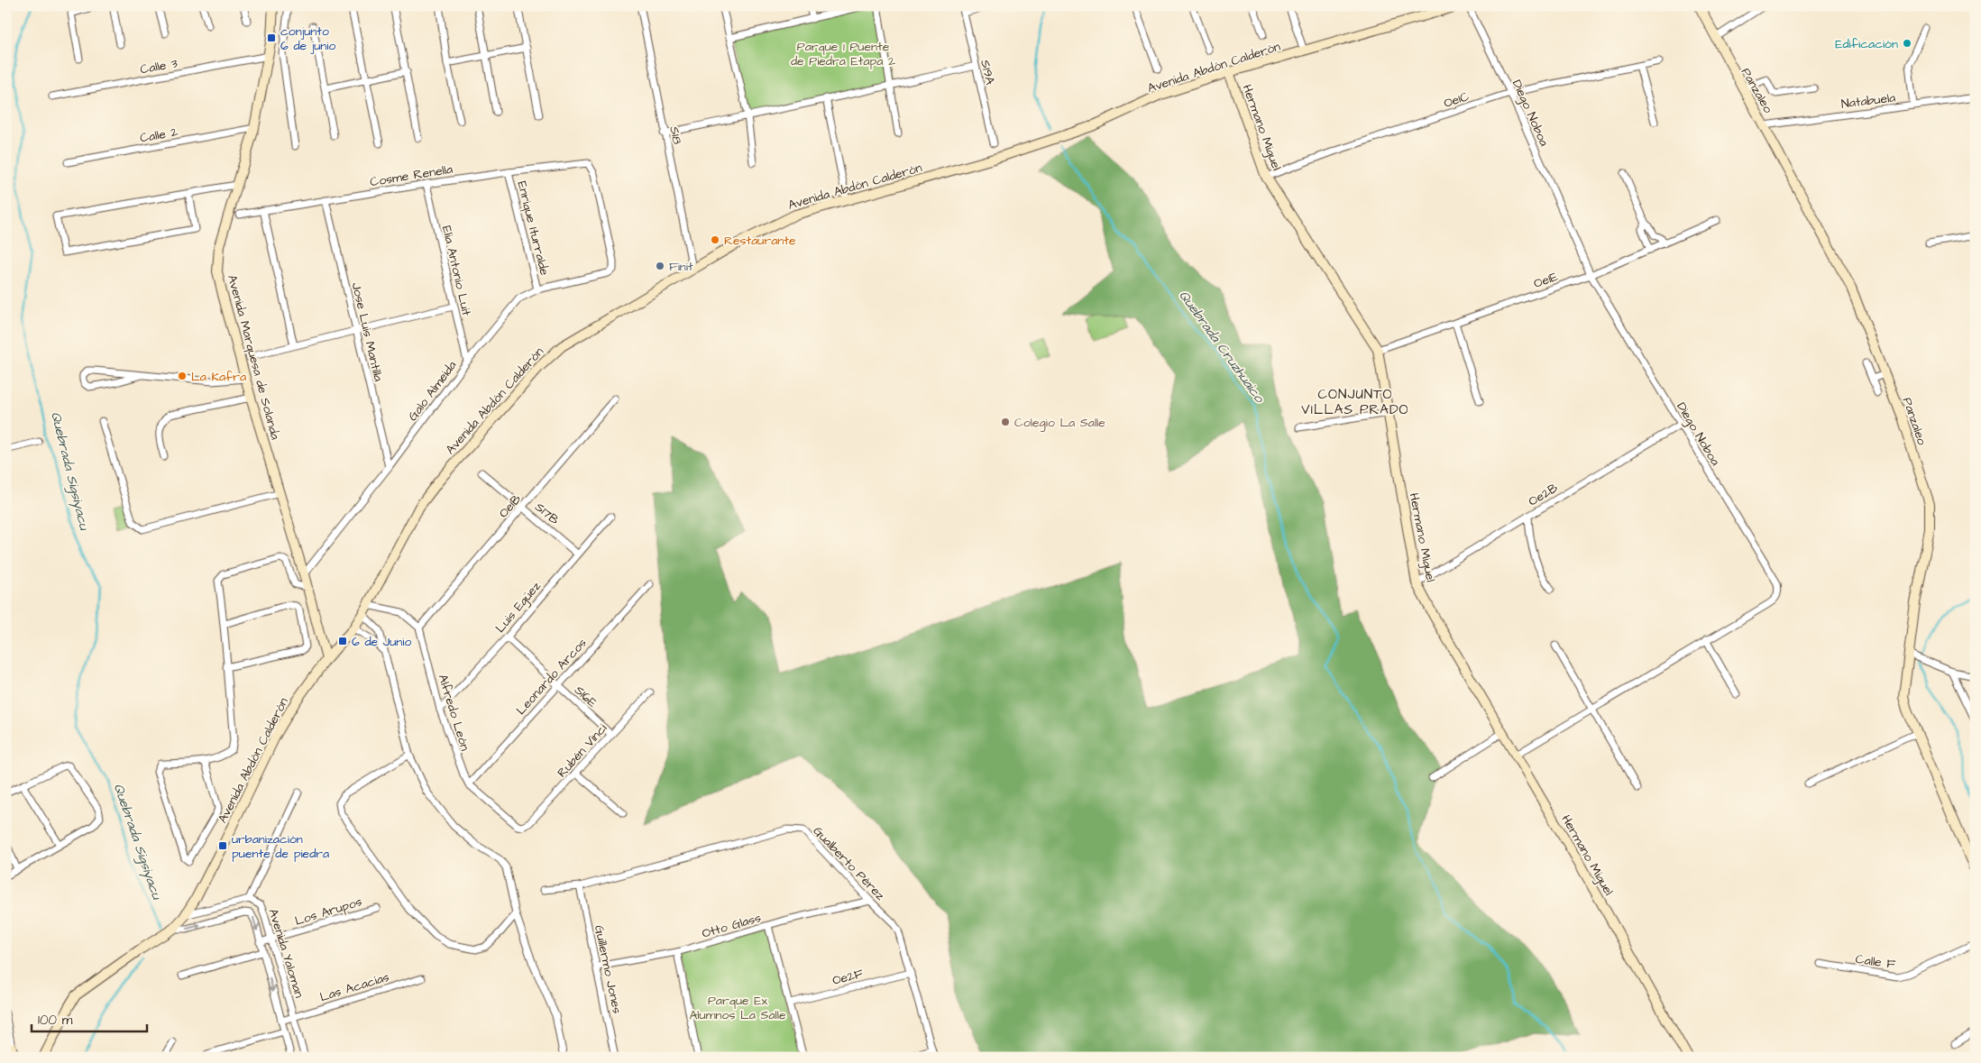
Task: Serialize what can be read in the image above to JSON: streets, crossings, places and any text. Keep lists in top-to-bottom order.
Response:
{
  "streets": {
    "street": [
      "Calle 3",
      "Avenida Abdón Calderón",
      "S19A",
      "Panzaleo",
      "Oe1C",
      "Natabuela",
      "Diego Noboa",
      "Hermano Miguel",
      "Calle 2",
      "S18",
      "Cosme Renella",
      "Enrique Iturralde",
      "Elia Antonio Luit",
      "Oe1E",
      "Jose Luis Mantilla",
      "Avenida Marquesa de Solanda",
      "Galo Almeida",
      "Oe2B",
      "Oe1B",
      "S17B",
      "Luis Egüez",
      "Leonardo Arcos",
      "S16E",
      "Alfredo León",
      "Rubén Vinci",
      "Gualberto Pérez",
      "Los Arupos",
      "Otto Glass",
      "Avenida Yaloman",
      "Calle F",
      "Guillermo Jones",
      "Oe2F",
      "Las Acacias"
    ]
  },
  "crossings": [
    ["Calle 3", "Avenida Marquesa de Solanda"],
    ["Avenida Abdón Calderón", "Hermano Miguel"],
    ["Avenida Abdón Calderón", "S18"],
    ["Avenida Abdón Calderón", "Avenida Marquesa de Solanda"],
    ["Avenida Abdón Calderón", "Avenida Yaloman"],
    ["Panzaleo", "Natabuela"],
    ["Oe1C", "Diego Noboa"],
    ["Oe1C", "Hermano Miguel"],
    ["Diego Noboa", "Hermano Miguel"],
    ["Diego Noboa", "Oe1E"],
    ["Diego Noboa", "Oe2B"],
    ["Hermano Miguel", "Oe1E"],
    ["Hermano Miguel", "Oe2B"],
    ["Calle 2", "Avenida Marquesa de Solanda"],
    ["Cosme Renella", "Enrique Iturralde"],
    ["Cosme Renella", "Elia Antonio Luit"],
    ["Cosme Renella", "Jose Luis Mantilla"],
    ["Cosme Renella", "Galo Almeida"],
    ["Enrique Iturralde", "Galo Almeida"],
    ["Elia Antonio Luit", "Galo Almeida"],
    ["Jose Luis Mantilla", "Galo Almeida"],
    ["Avenida Marquesa de Solanda", "Galo Almeida"],
    ["Oe1B", "S17B"],
    ["Oe1B", "Alfredo León"],
    ["S17B", "Luis Egüez"],
    ["Luis Egüez", "S16E"],
    ["Luis Egüez", "Alfredo León"],
    ["Leonardo Arcos", "S16E"],
    ["Leonardo Arcos", "Alfredo León"],
    ["S16E", "Rubén Vinci"],
    ["Alfredo León", "Rubén Vinci"],
    ["Gualberto Pérez", "Otto Glass"],
    ["Gualberto Pérez", "Guillermo Jones"],
    ["Gualberto Pérez", "Oe2F"],
    ["Los Arupos", "Avenida Yaloman"],
    ["Otto Glass", "Guillermo Jones"],
    ["Avenida Yaloman", "Las Acacias"]
  ],
  "districts": ["CONJUNTO VILLAS PRADO"],
  "water": ["Quebrada Cruzhuaico", "Quebrada Sigsiyacu"],
  "parks": ["Parque 1 Puente de Piedra Etapa 2", "Parque Ex Alumnos La Salle"],
  "places": {
    "transit": ["conjunto 6 de junio", "6 de Junio", "urbanización puente de piedra"],
    "other": [
      "Edificación",
      "Restaurante",
      "Finit",
      "La Kafra",
      "Colegio La Salle"
    ]
  },
  "scale_bar": "100 m"
}
